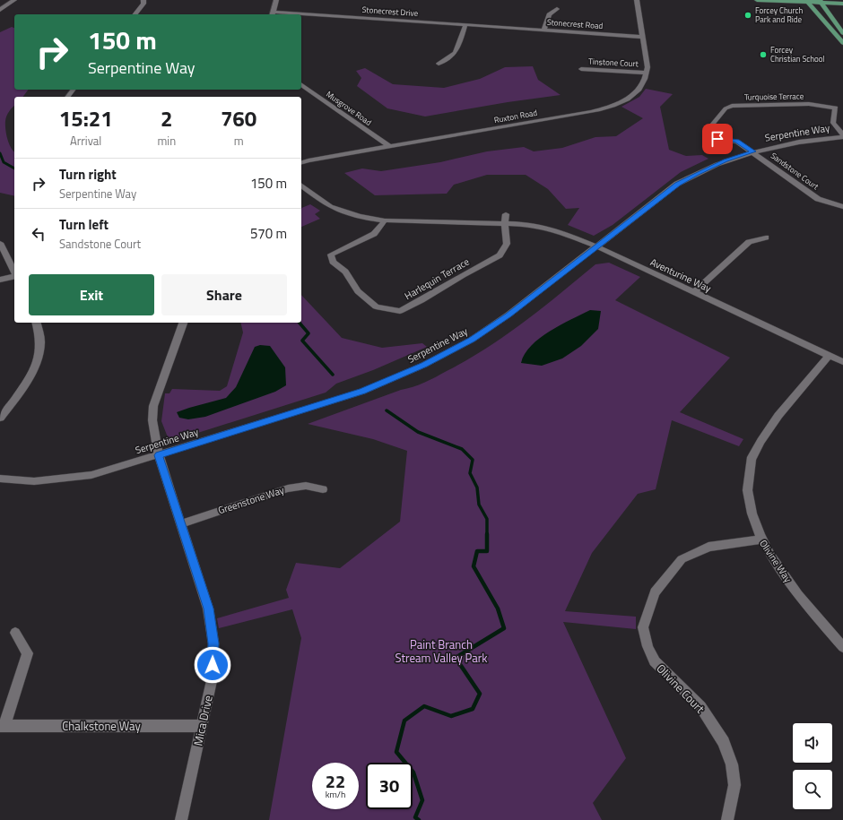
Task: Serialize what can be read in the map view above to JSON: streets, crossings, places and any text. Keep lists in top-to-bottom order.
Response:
{
  "streets": {
    "street": [
      "Stonecrest Drive",
      "Stonecrest Road",
      "Tinstone Court",
      "Turquoise Terrace",
      "Musgrove Road",
      "Ruxton Road",
      "Serpentine Way",
      "Sandstone Court",
      "Aventurine Way",
      "Harlequin Terrace",
      "Greenstone Way",
      "Olivine Way",
      "Olivine Court",
      "Mica Drive",
      "Chalkstone Way"
    ]
  },
  "crossings": [
    ["Stonecrest Drive", "Stonecrest Road"],
    ["Stonecrest Road", "Ruxton Road"],
    ["Tinstone Court", "Ruxton Road"],
    ["Turquoise Terrace", "Serpentine Way"],
    ["Turquoise Terrace", "Sandstone Court"],
    ["Musgrove Road", "Ruxton Road"],
    ["Serpentine Way", "Sandstone Court"],
    ["Serpentine Way", "Aventurine Way"],
    ["Serpentine Way", "Mica Drive"],
    ["Aventurine Way", "Harlequin Terrace"],
    ["Aventurine Way", "Olivine Way"],
    ["Greenstone Way", "Mica Drive"],
    ["Olivine Way", "Olivine Court"],
    ["Mica Drive", "Chalkstone Way"]
  ],
  "parks": ["Paint Branch Stream Valley Park"],
  "places": ["Forcey Church Park and Ride", "Forcey Christian School"],
  "page": {
    "turn": ["150 m", "Serpentine Way"],
    "eta": [
      "15:21",
      "Arrival",
      "2",
      "min",
      "760",
      "m"
    ],
    "list": [
      {
        "name": "Turn right",
        "note": "Serpentine Way",
        "value": "150 m"
      },
      {
        "name": "Turn left",
        "note": "Sandstone Court",
        "value": "570 m"
      }
    ],
    "buttons": ["Exit", "Share"],
    "speed": "22 km/h",
    "limit": "30"
  }
}
